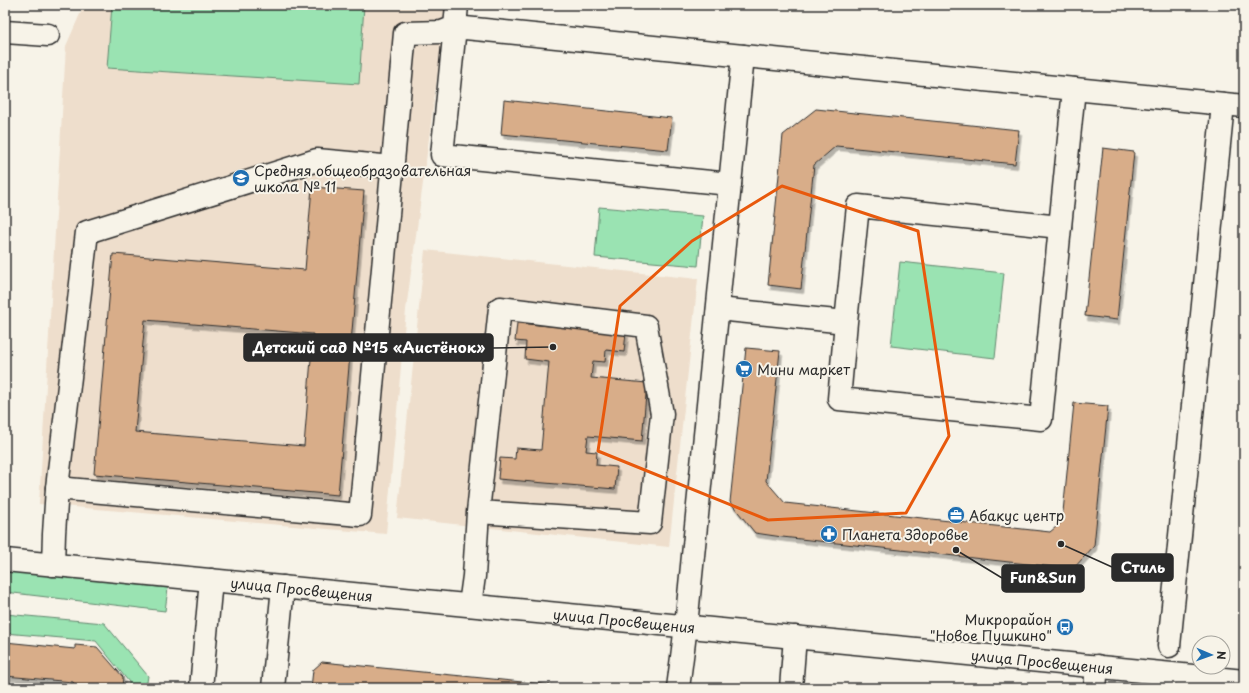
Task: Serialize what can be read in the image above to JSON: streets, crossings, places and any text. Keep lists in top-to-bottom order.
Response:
{
  "streets": {
    "street": ["улица Просвещения"]
  },
  "places": {
    "school or university": ["Средняя общеобразовательная школа № 11"],
    "other": ["Детский сад №15 «Аистёнок»", "Стиль", "Fun&Sun"],
    "supermarket": ["Мини маркет"],
    "office": ["Абакус центр"],
    "pharmacy": ["Планета Здоровье"],
    "bus stop": ["Микрорайон \"Новое Пушкино\""]
  },
  "north": "right"
}
